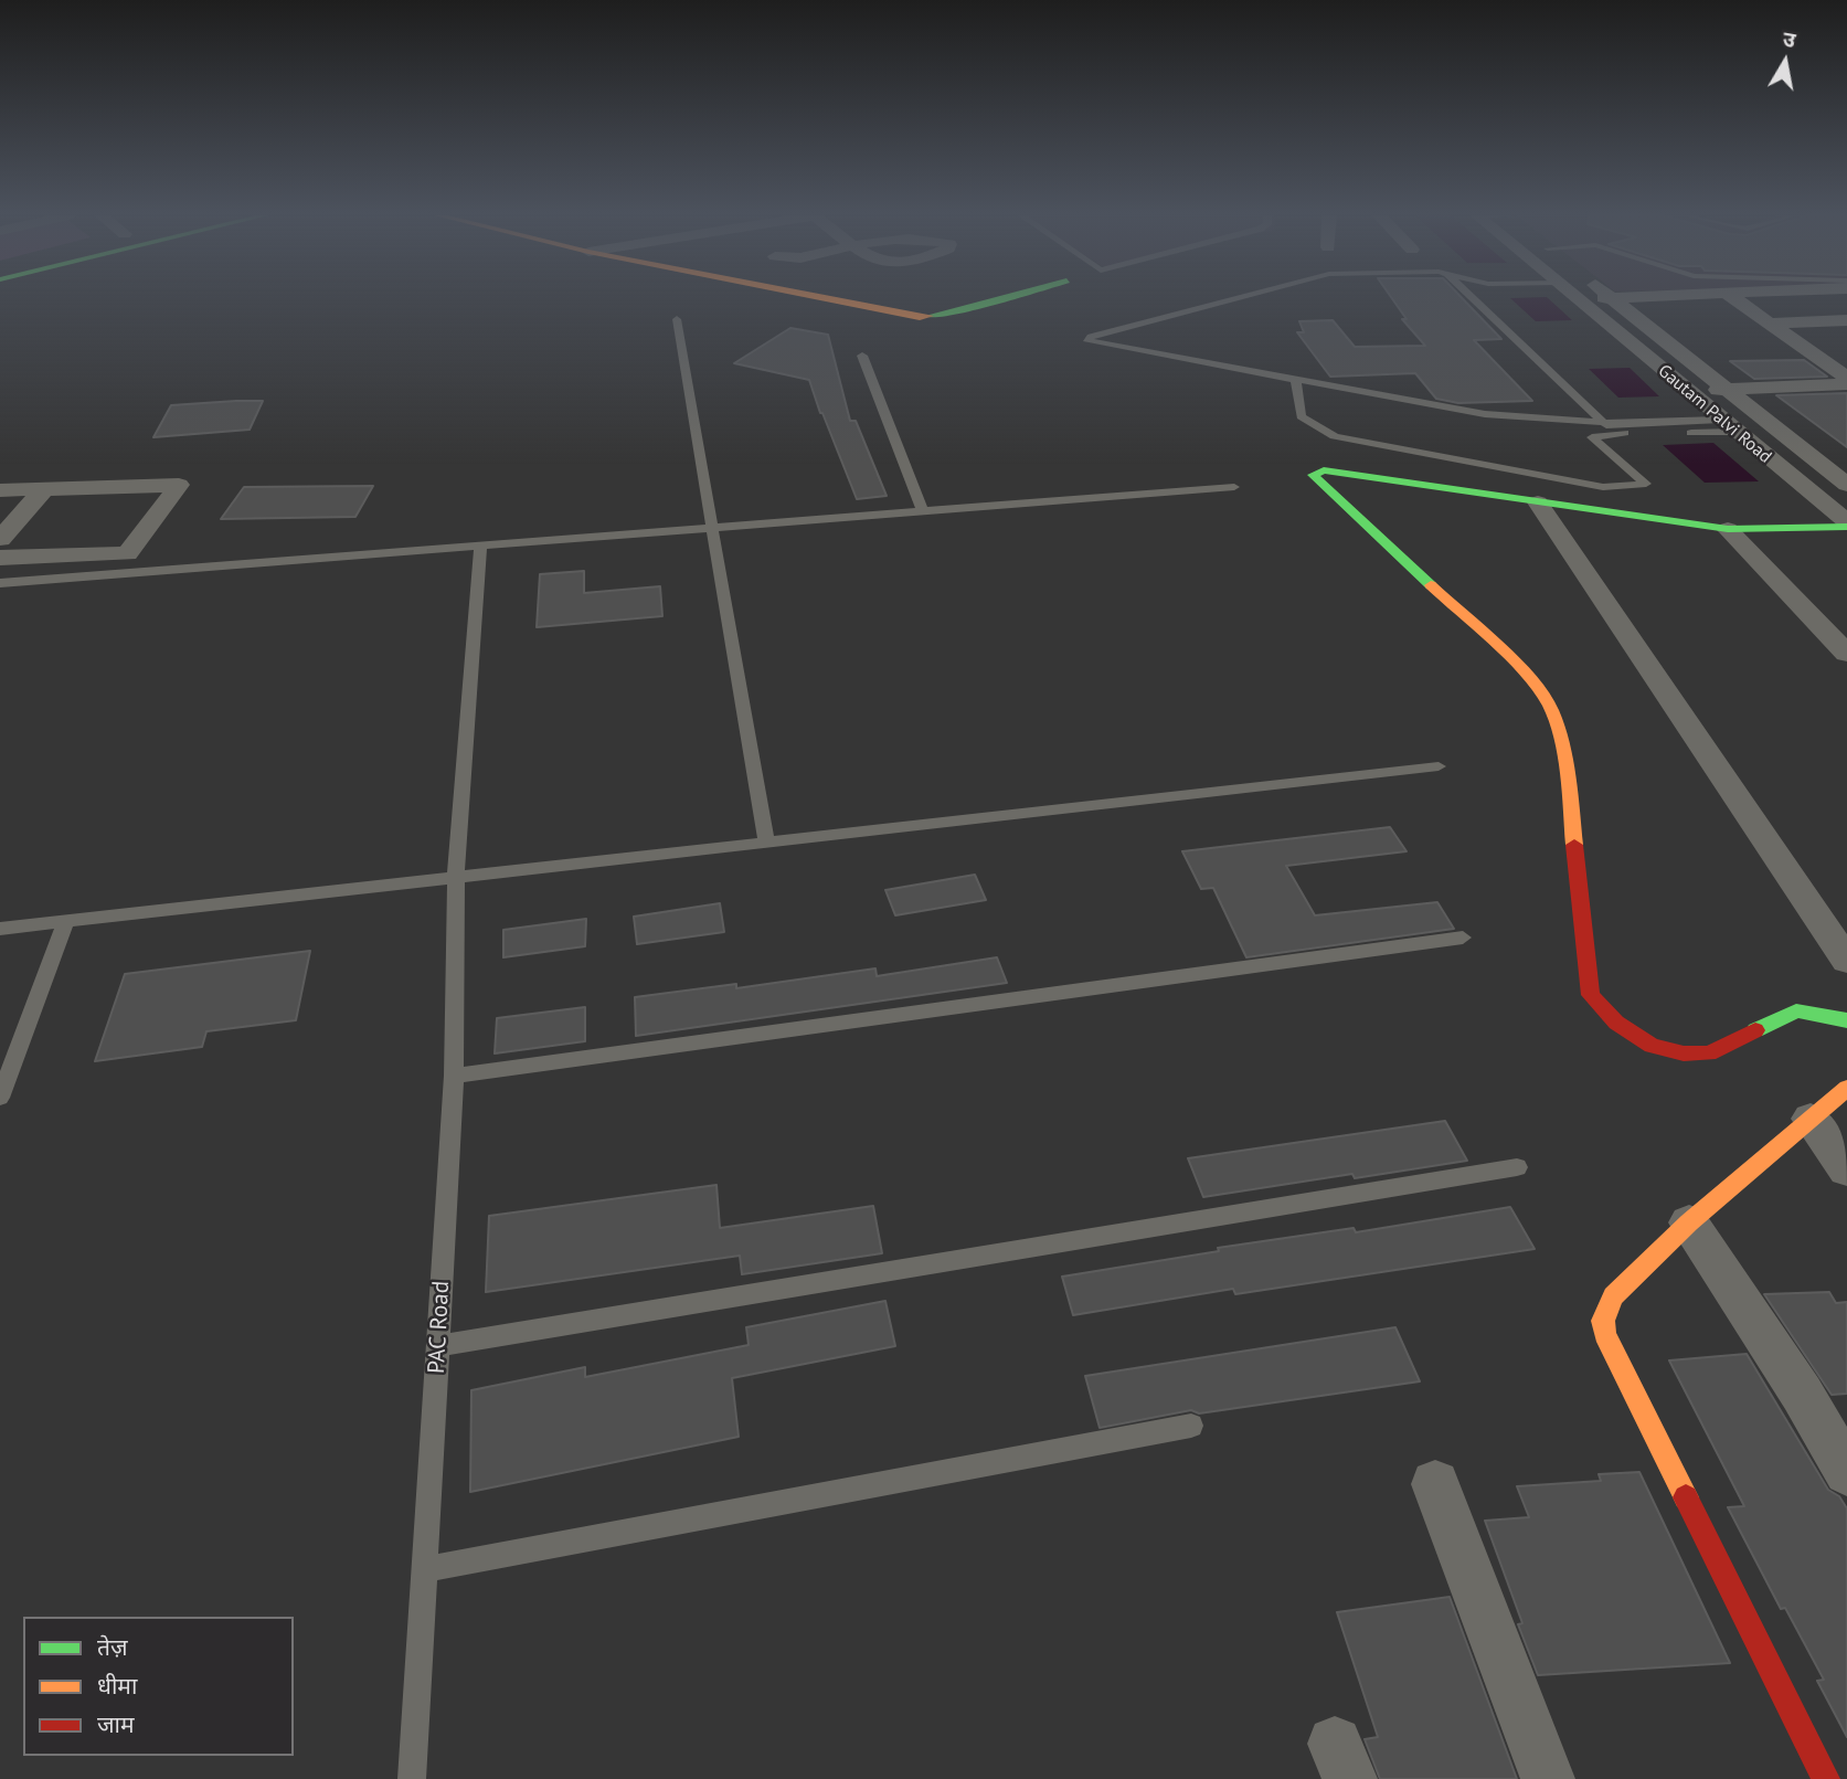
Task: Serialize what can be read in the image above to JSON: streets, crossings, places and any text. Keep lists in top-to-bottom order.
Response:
{
  "streets": {
    "street": ["Gautam Palvi Road"],
    "lane": ["PAC Road"]
  },
  "legend": ["तेज़", "धीमा", "जाम"],
  "north": "top"
}
